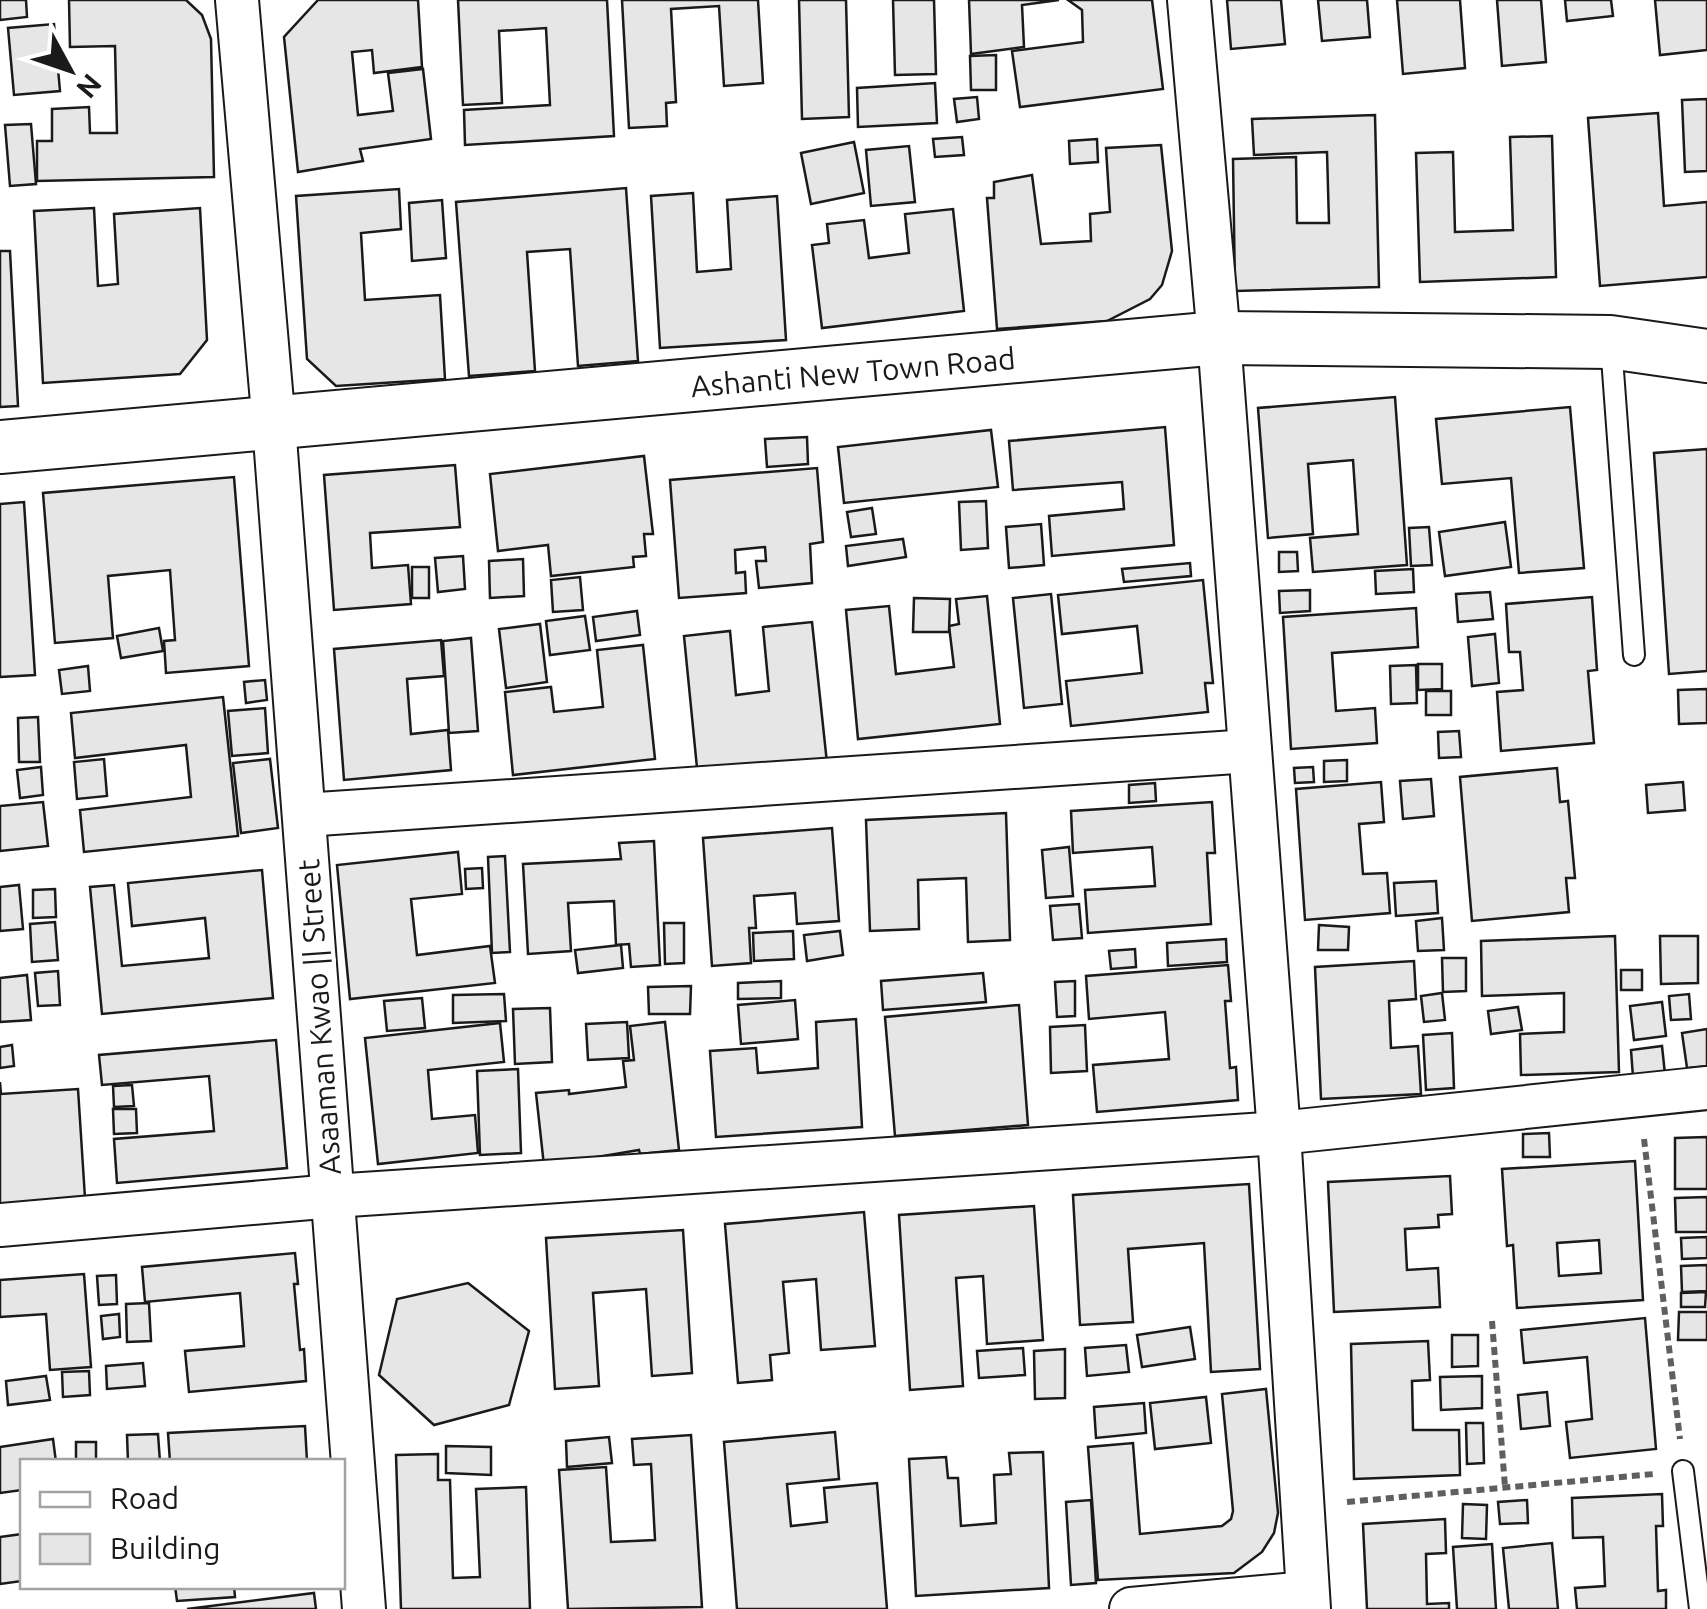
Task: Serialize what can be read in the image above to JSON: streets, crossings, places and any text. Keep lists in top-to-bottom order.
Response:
{
  "streets": {
    "street": ["Ashanti New Town Road", "Asaaman Kwao || Street"]
  },
  "crossings": [
    ["Ashanti New Town Road", "Asaaman Kwao || Street"]
  ],
  "legend": ["Road", "Building"],
  "north": "bottom right"
}
